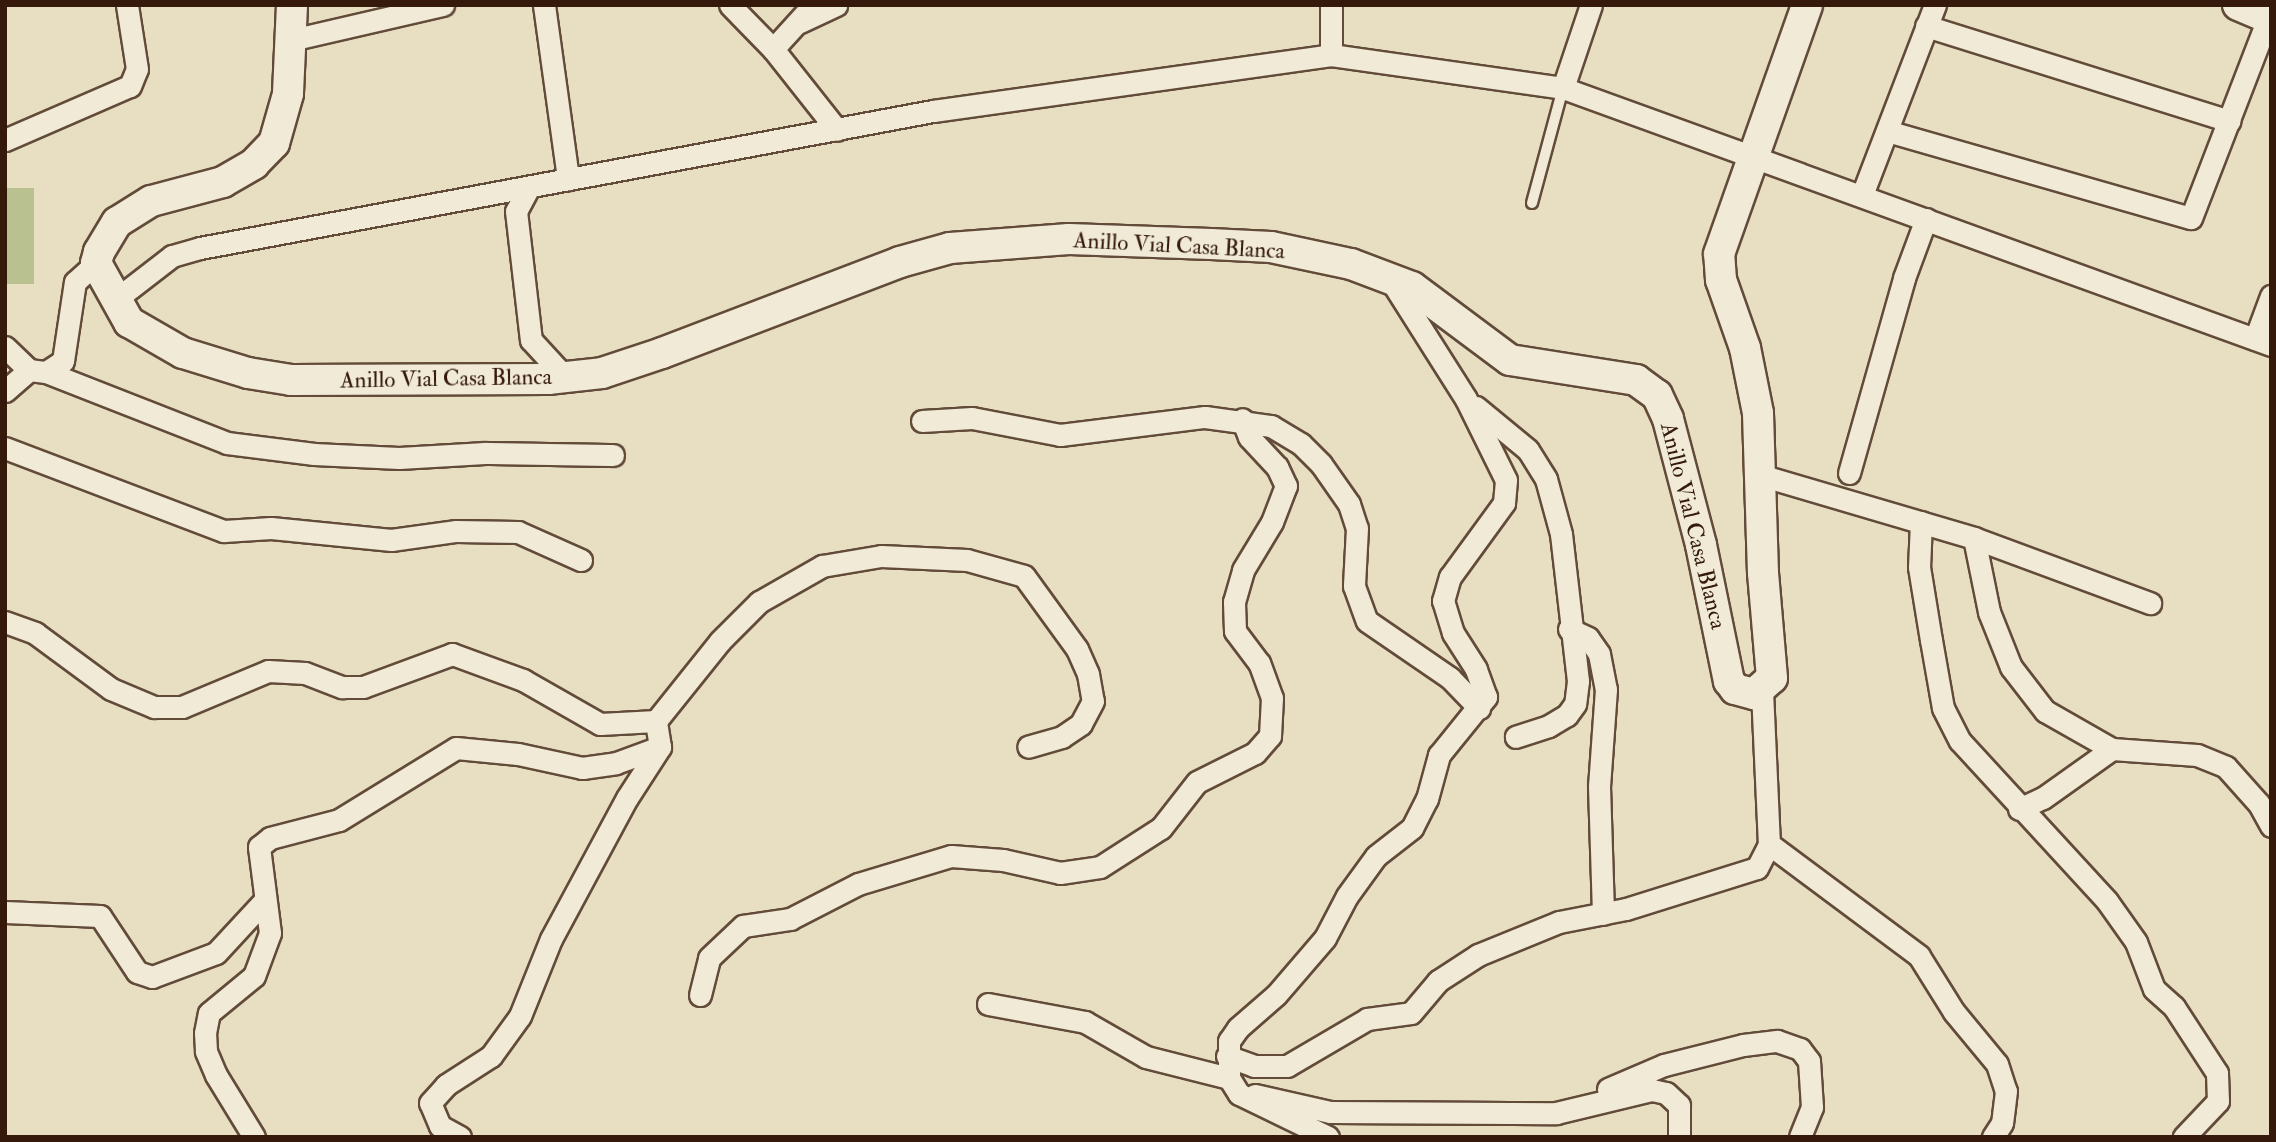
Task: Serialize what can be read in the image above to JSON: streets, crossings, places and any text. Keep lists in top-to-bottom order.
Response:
{
  "streets": {
    "main road": ["Anillo Vial Casa Blanca"]
  }
}
